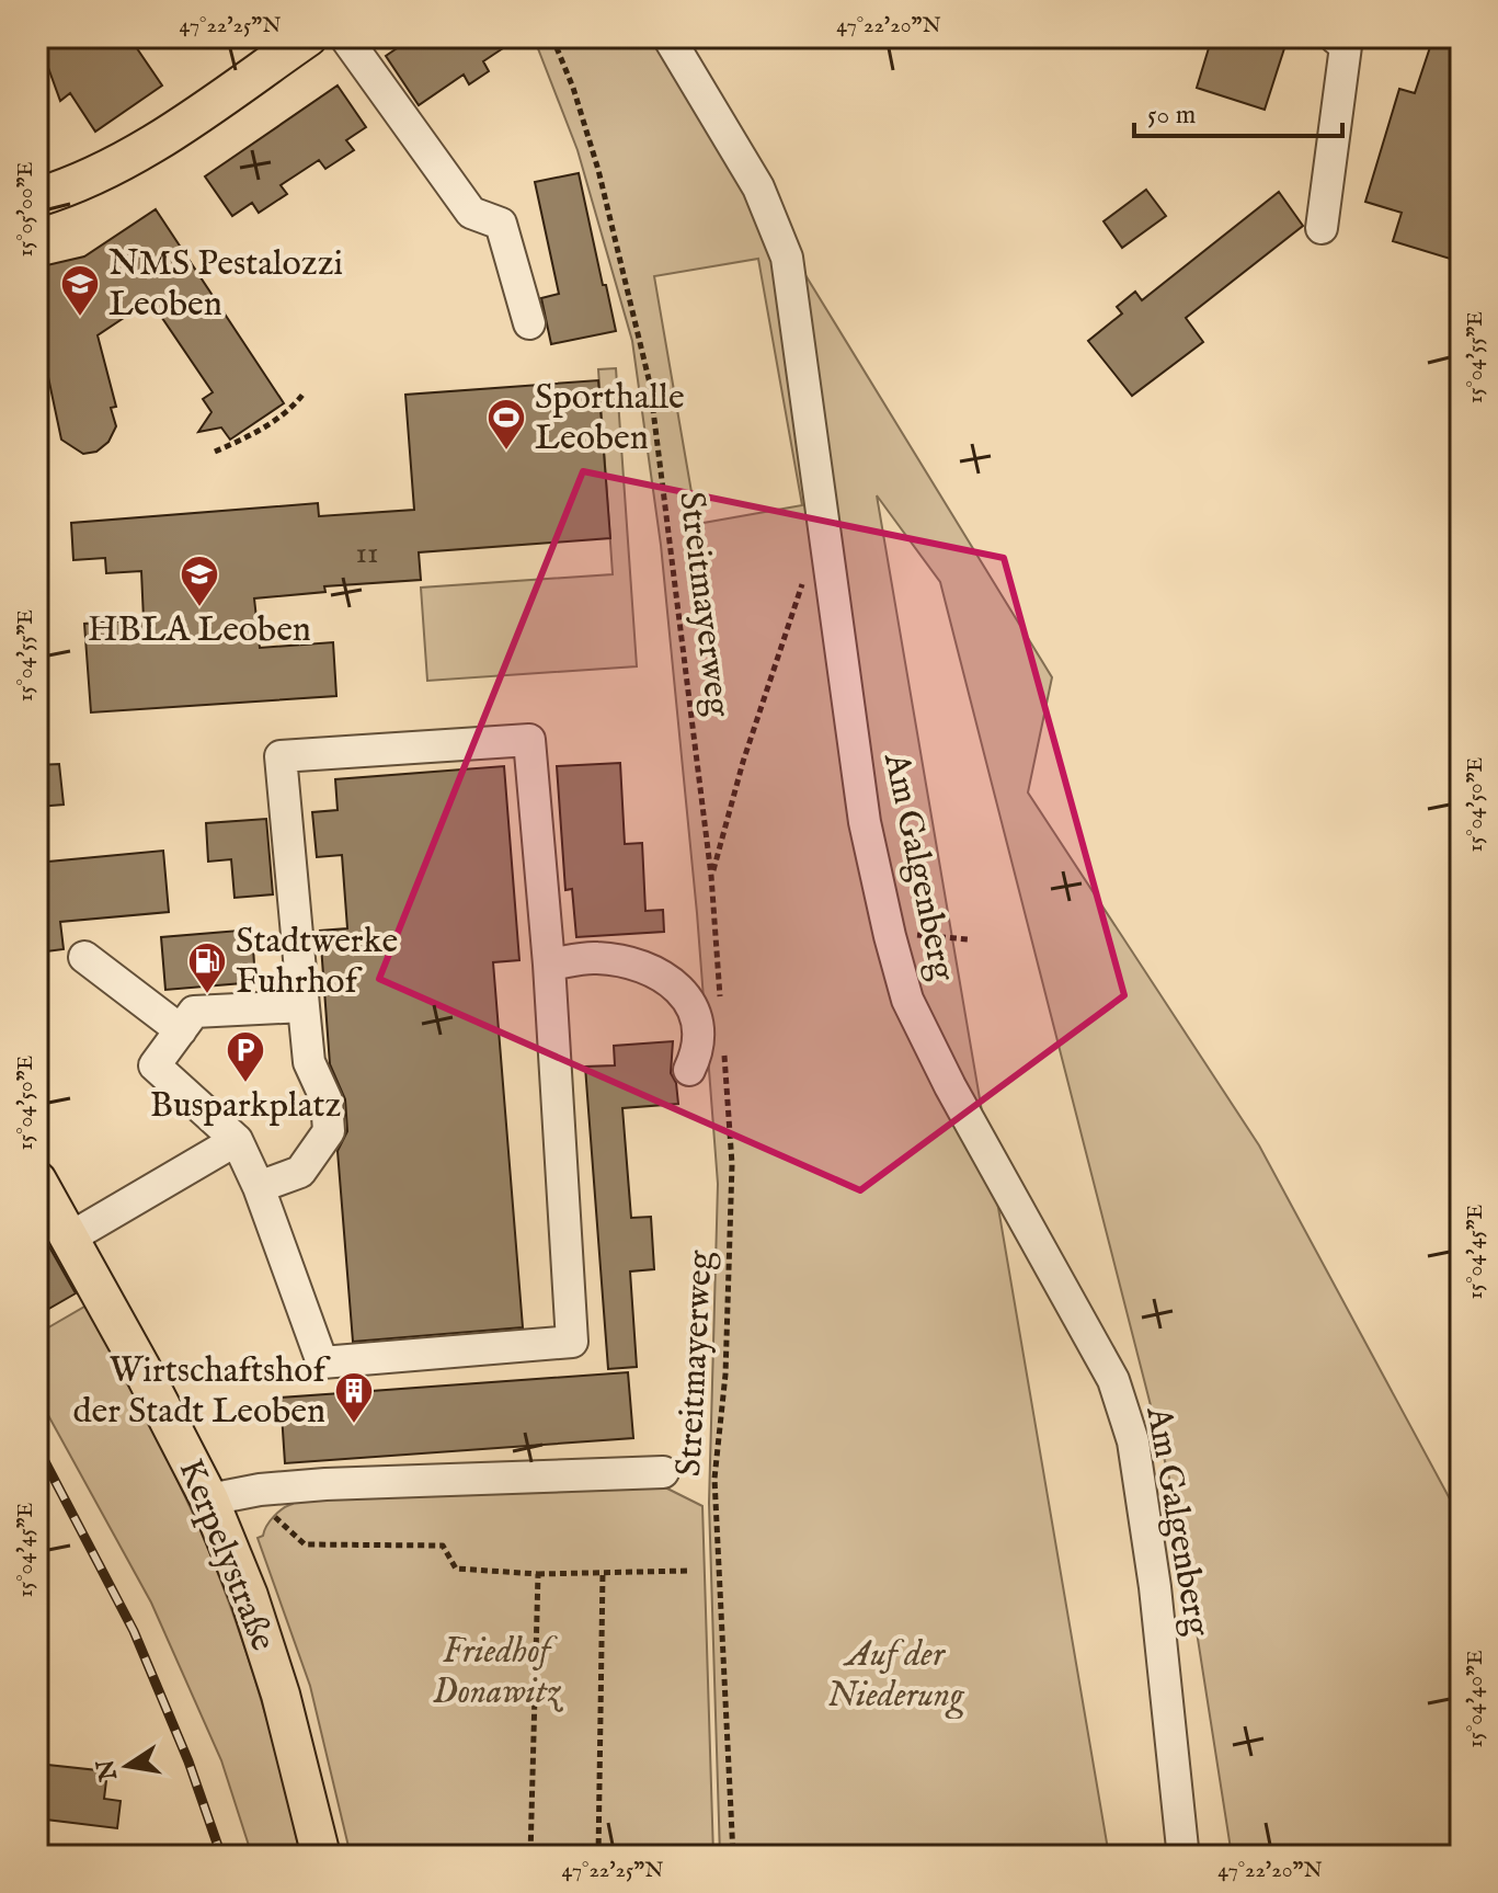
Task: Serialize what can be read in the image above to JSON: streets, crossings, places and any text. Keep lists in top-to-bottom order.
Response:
{
  "streets": {
    "main road": ["Kerpelystraße"],
    "lane": ["Am Galgenberg"],
    "path": ["Streitmayerweg"]
  },
  "crossings": [
    ["Streitmayerweg", "Am Galgenberg"]
  ],
  "parks": ["Friedhof Donawitz", "Auf der Niederung"],
  "places": {
    "school or university": ["NMS Pestalozzi Leoben", "HBLA Leoben"],
    "sports": ["Sporthalle Leoben"],
    "fuel station": ["Stadtwerke Fuhrhof"],
    "parking": ["Busparkplatz"],
    "building": ["Wirtschaftshof der Stadt Leoben"]
  },
  "house_numbers": ["11"],
  "scale_bar": "50 m",
  "north": "left",
  "coordinates": [
    "47°22'25\"N",
    "47°22'20\"N",
    "15°05'00\"E",
    "15°04'55\"E",
    "15°04'50\"E",
    "15°04'45\"E",
    "15°04'40\"E"
  ]
}
